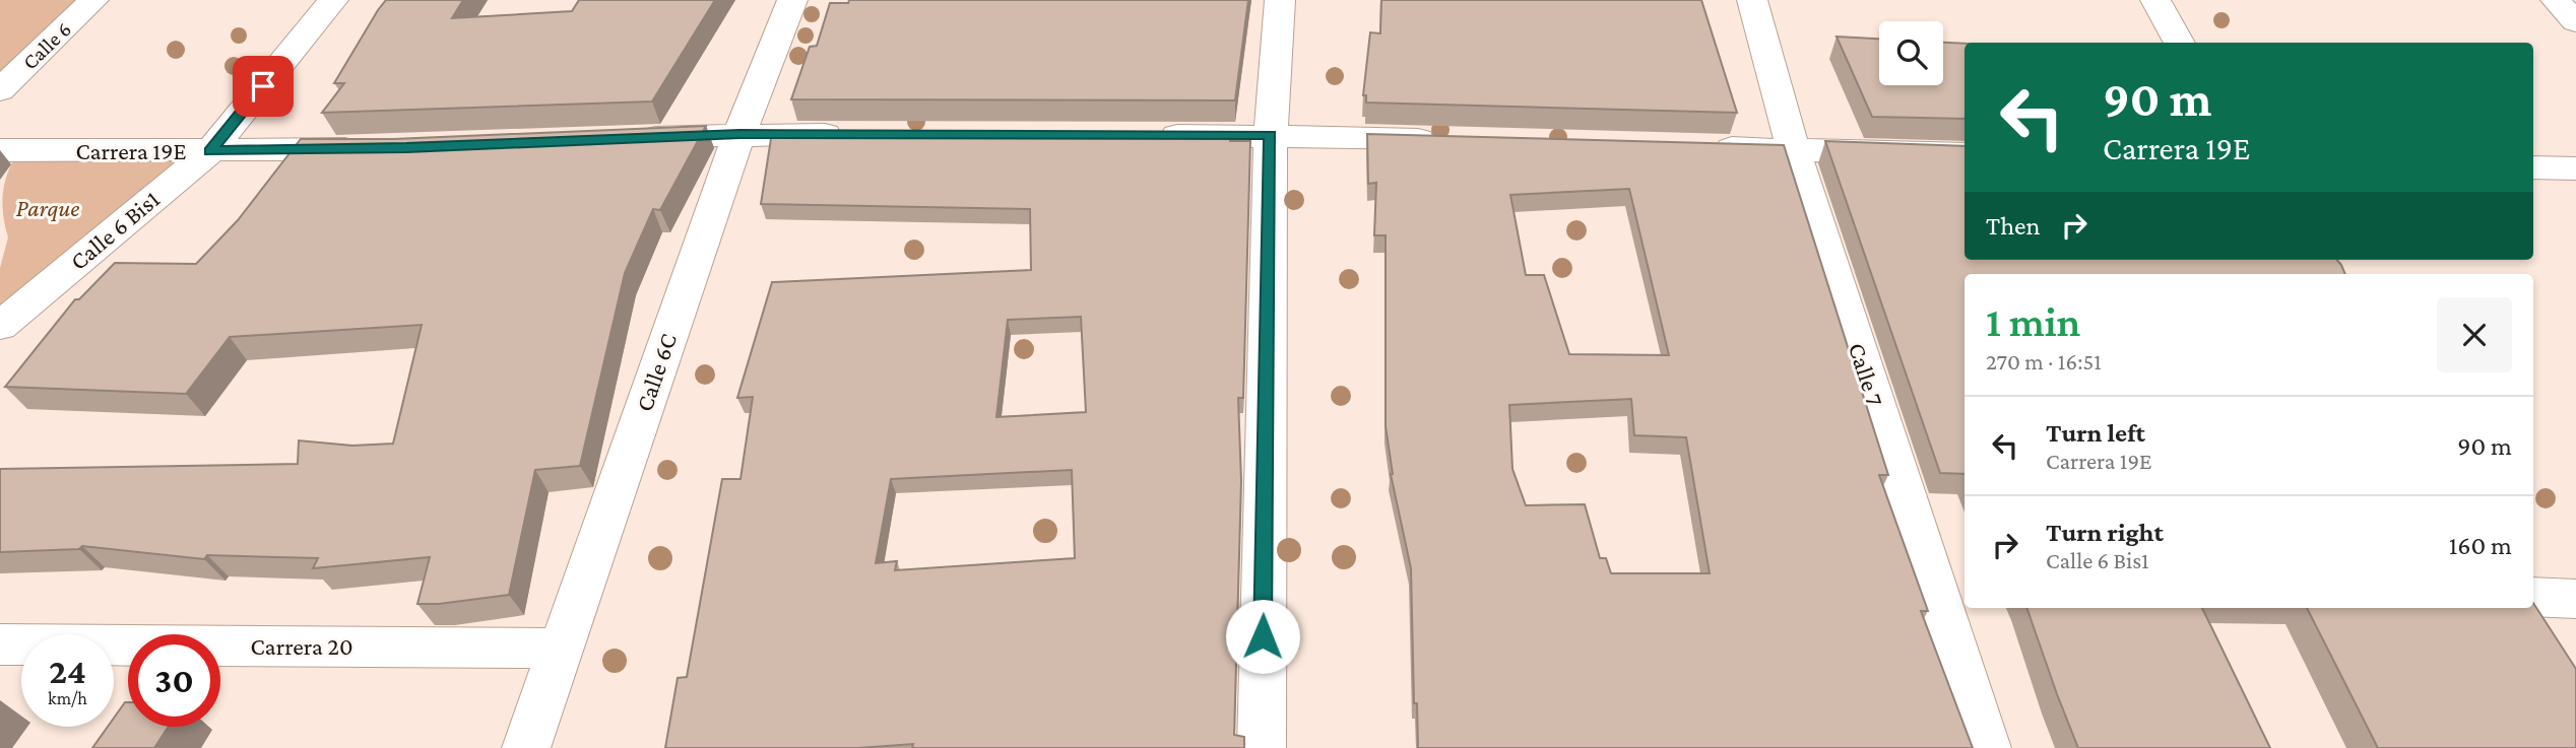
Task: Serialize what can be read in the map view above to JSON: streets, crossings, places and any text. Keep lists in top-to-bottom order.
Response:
{
  "streets": {
    "street": [
      "Calle 6",
      "Carrera 19E",
      "Calle 6 Bis1",
      "Calle 6C",
      "Calle 7",
      "Carrera 20"
    ]
  },
  "crossings": [
    ["Carrera 19E", "Calle 6 Bis1"],
    ["Calle 6C", "Carrera 20"]
  ],
  "parks": ["Parque"],
  "page": {
    "turn": ["90 m", "Carrera 19E"],
    "then": "Then",
    "heading": ["1 min", "270 m · 16:51"],
    "list": [
      {
        "name": "Turn left",
        "note": "Carrera 19E",
        "value": "90 m"
      },
      {
        "name": "Turn right",
        "note": "Calle 6 Bis1",
        "value": "160 m"
      }
    ],
    "speed": "24 km/h",
    "limit": "30"
  }
}
